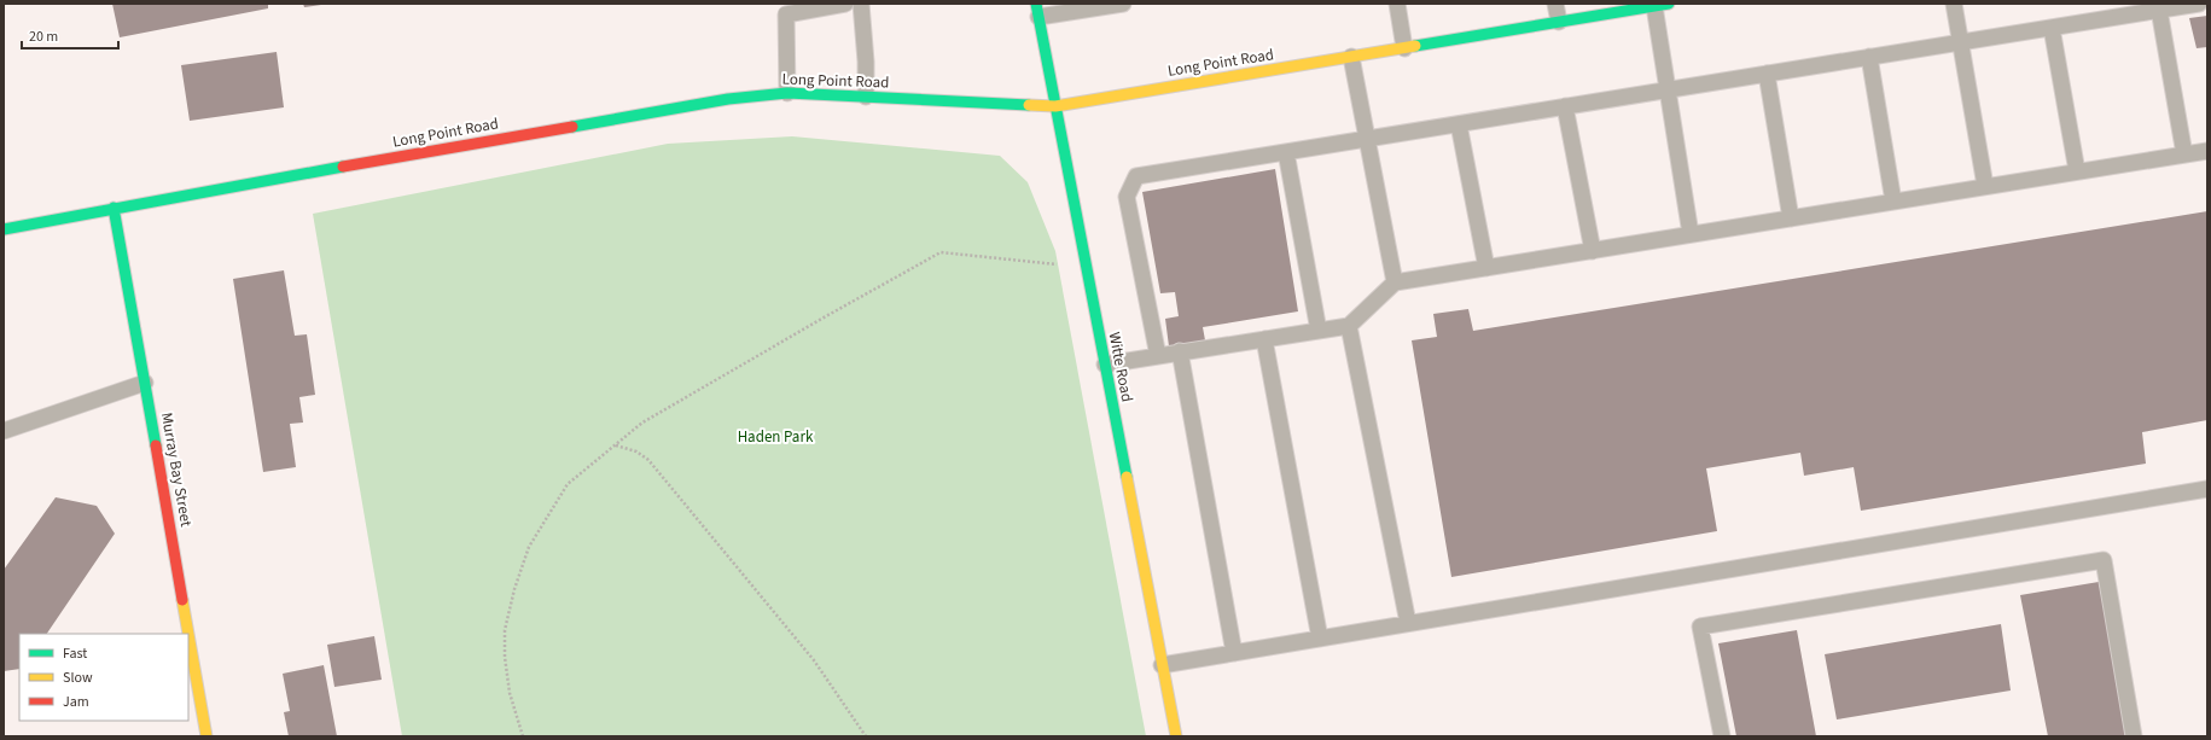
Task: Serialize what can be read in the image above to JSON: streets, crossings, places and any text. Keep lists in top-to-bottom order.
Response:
{
  "streets": {
    "main road": ["Long Point Road", "Witte Road", "Murray Bay Street"]
  },
  "crossings": [
    ["Long Point Road", "Witte Road"],
    ["Long Point Road", "Murray Bay Street"]
  ],
  "parks": ["Haden Park"],
  "legend": ["Fast", "Slow", "Jam"],
  "scale_bar": "20 m"
}
